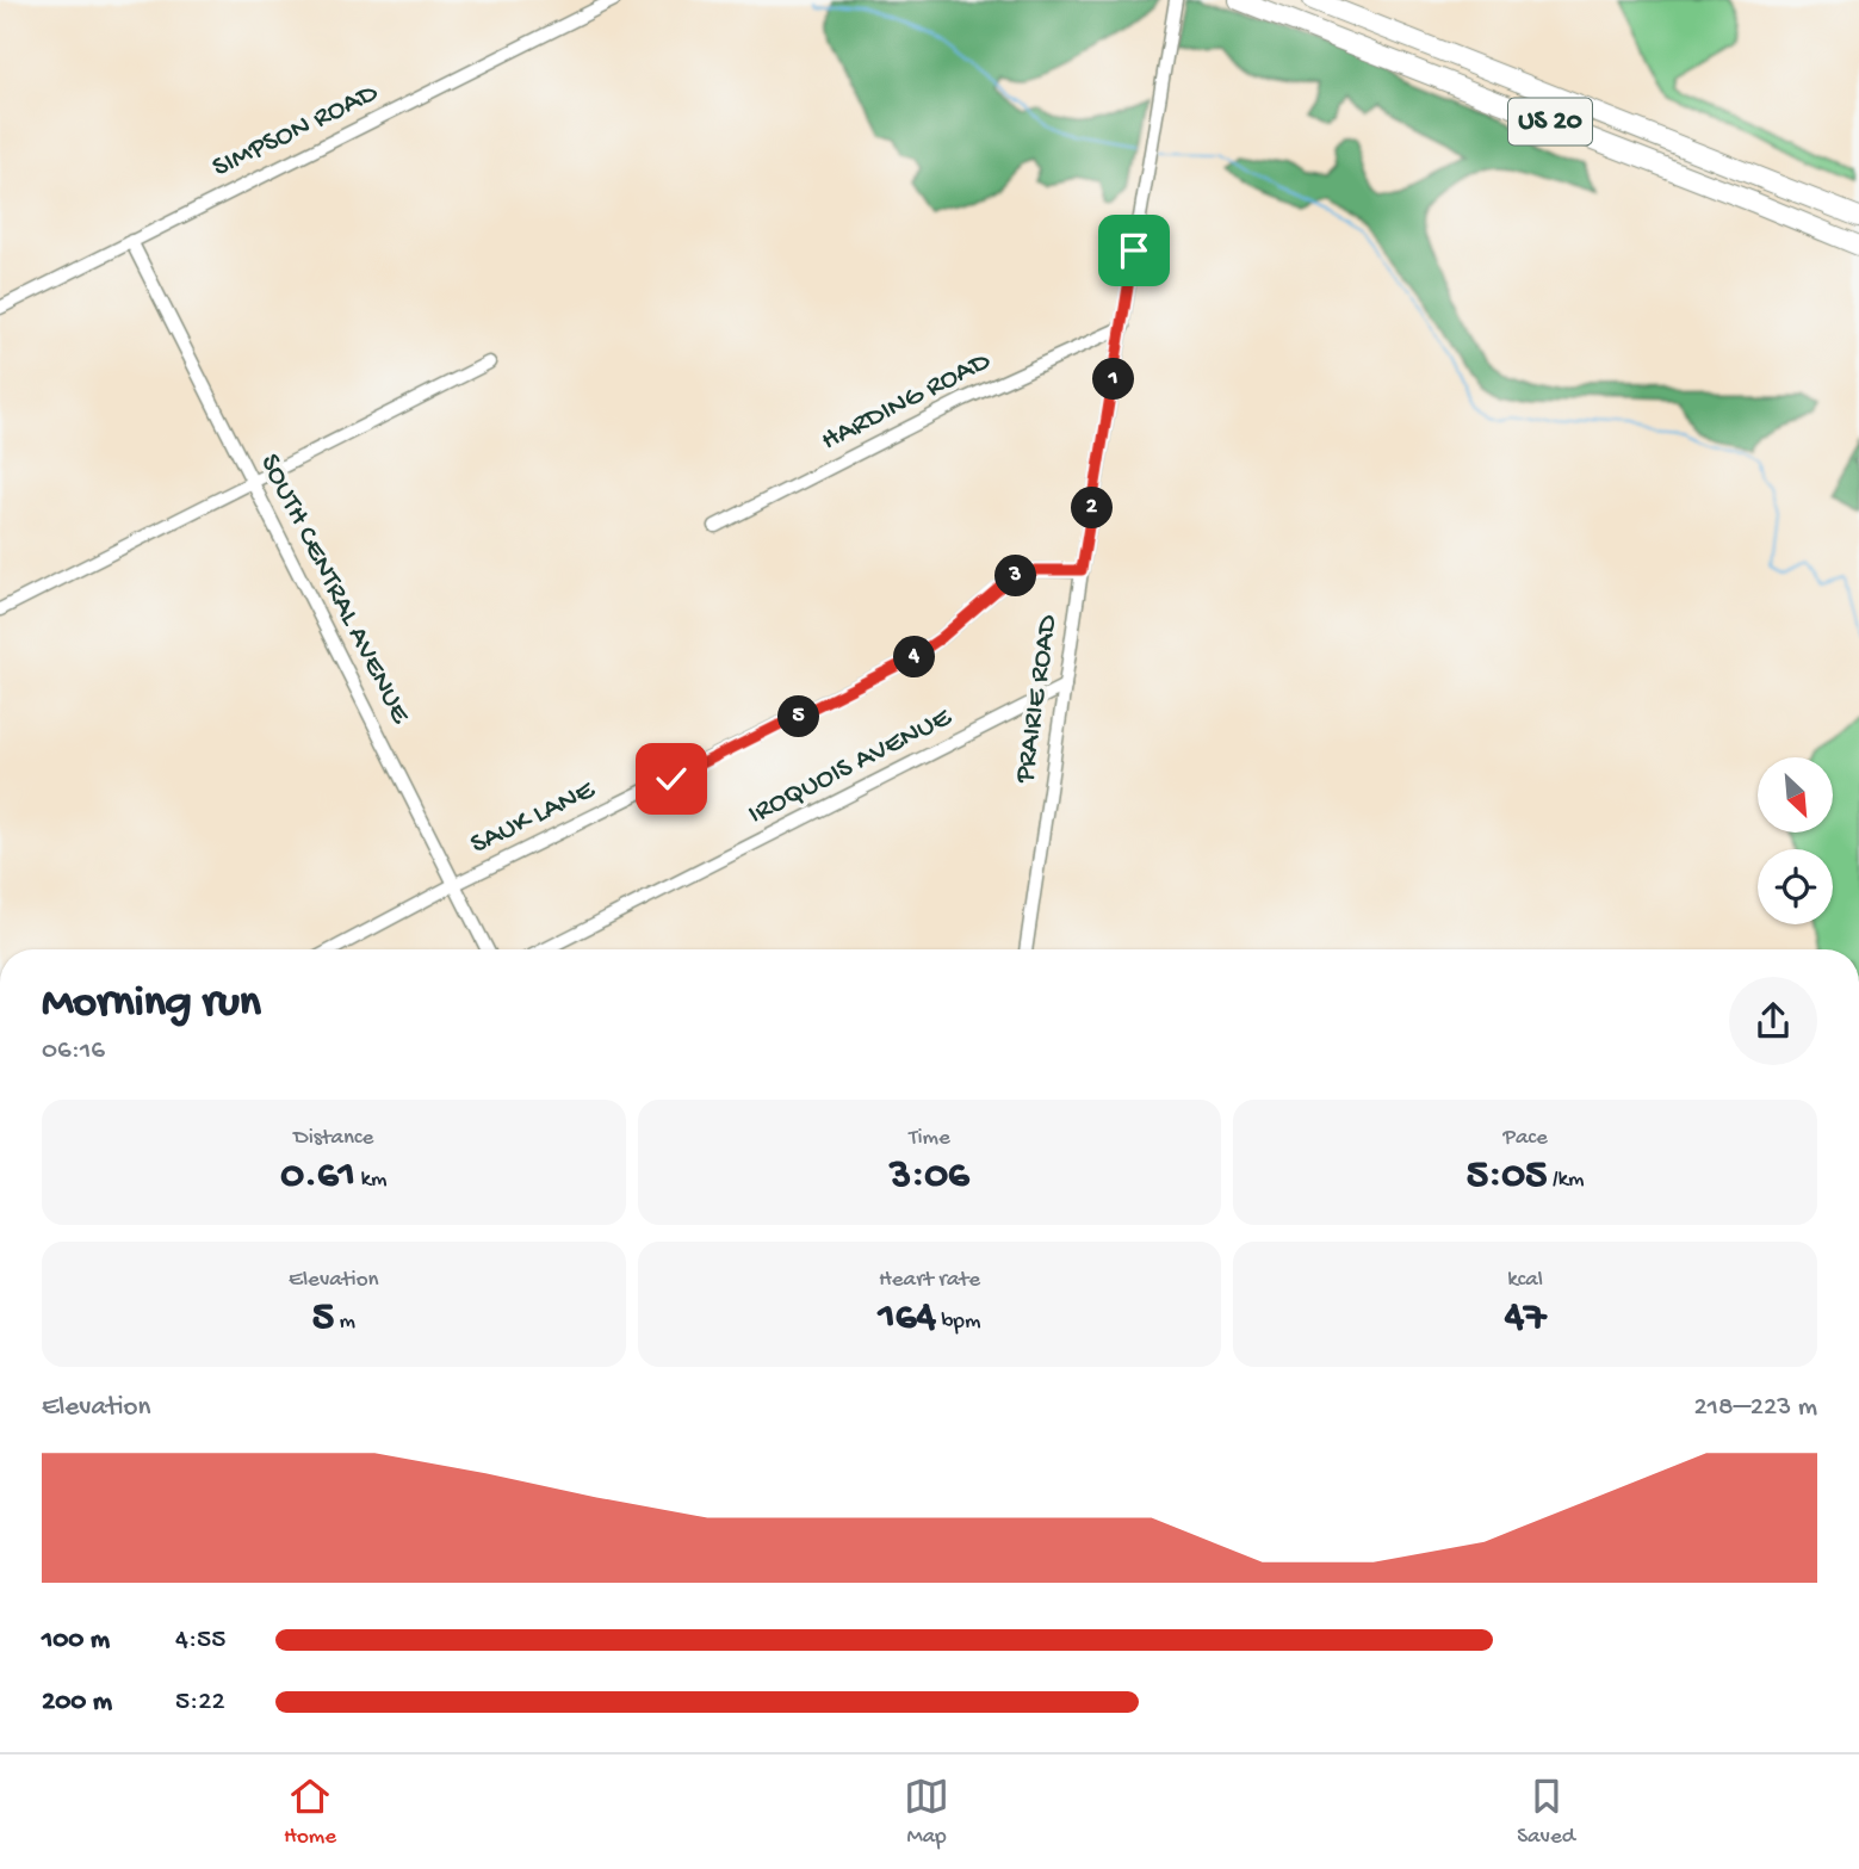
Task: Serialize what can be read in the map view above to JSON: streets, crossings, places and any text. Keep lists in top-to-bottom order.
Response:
{
  "streets": {
    "highway": ["US 20"],
    "street": [
      "SIMPSON ROAD",
      "HARDING ROAD",
      "SOUTH CENTRAL AVENUE",
      "PRAIRIE ROAD",
      "IROQUOIS AVENUE",
      "SAUK LANE"
    ]
  },
  "crossings": [
    ["SIMPSON ROAD", "SOUTH CENTRAL AVENUE"],
    ["HARDING ROAD", "PRAIRIE ROAD"],
    ["SOUTH CENTRAL AVENUE", "SAUK LANE"],
    ["PRAIRIE ROAD", "IROQUOIS AVENUE"],
    ["PRAIRIE ROAD", "SAUK LANE"]
  ],
  "north": "bottom right",
  "page": {
    "pins": [
      "1",
      "2",
      "3",
      "4",
      "5"
    ],
    "heading": ["Morning run", "06:16"],
    "stats": [
      ["Distance", "0.61 km"],
      ["Time", "3:06"],
      ["Pace", "5:05 /km"],
      ["Elevation", "5 m"],
      ["Heart rate", "164 bpm"],
      ["kcal", "47"]
    ],
    "chart": ["Elevation", "218–223 m"],
    "list": [
      {
        "name": "100 m",
        "note": "4:55"
      },
      {
        "name": "200 m",
        "note": "5:22"
      }
    ],
    "tabs": ["Home", "Map", "Saved"]
  }
}
